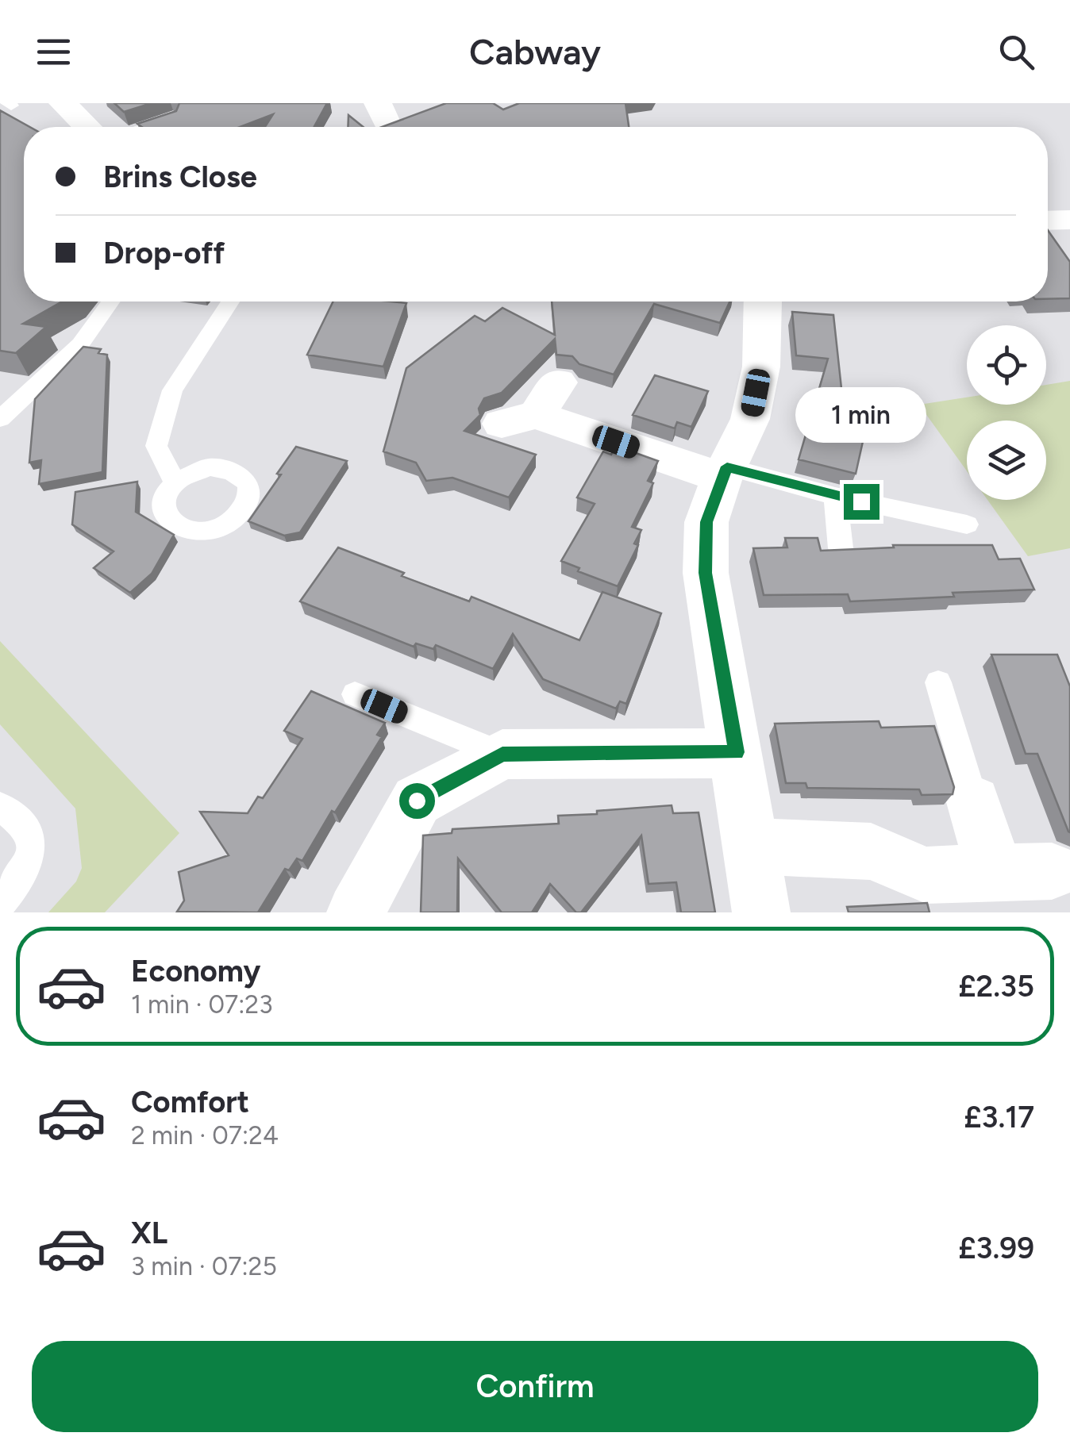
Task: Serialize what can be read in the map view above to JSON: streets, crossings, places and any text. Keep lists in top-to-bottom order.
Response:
{
  "page": {
    "header": "Cabway",
    "banner": ["Brins Close", "Drop-off"],
    "bubble": "1 min",
    "list": [
      {
        "name": "Economy",
        "note": "1 min · 07:23",
        "value": "£2.35"
      },
      {
        "name": "Comfort",
        "note": "2 min · 07:24",
        "value": "£3.17"
      },
      {
        "name": "XL",
        "note": "3 min · 07:25",
        "value": "£3.99"
      }
    ],
    "buttons": "Confirm"
  }
}
